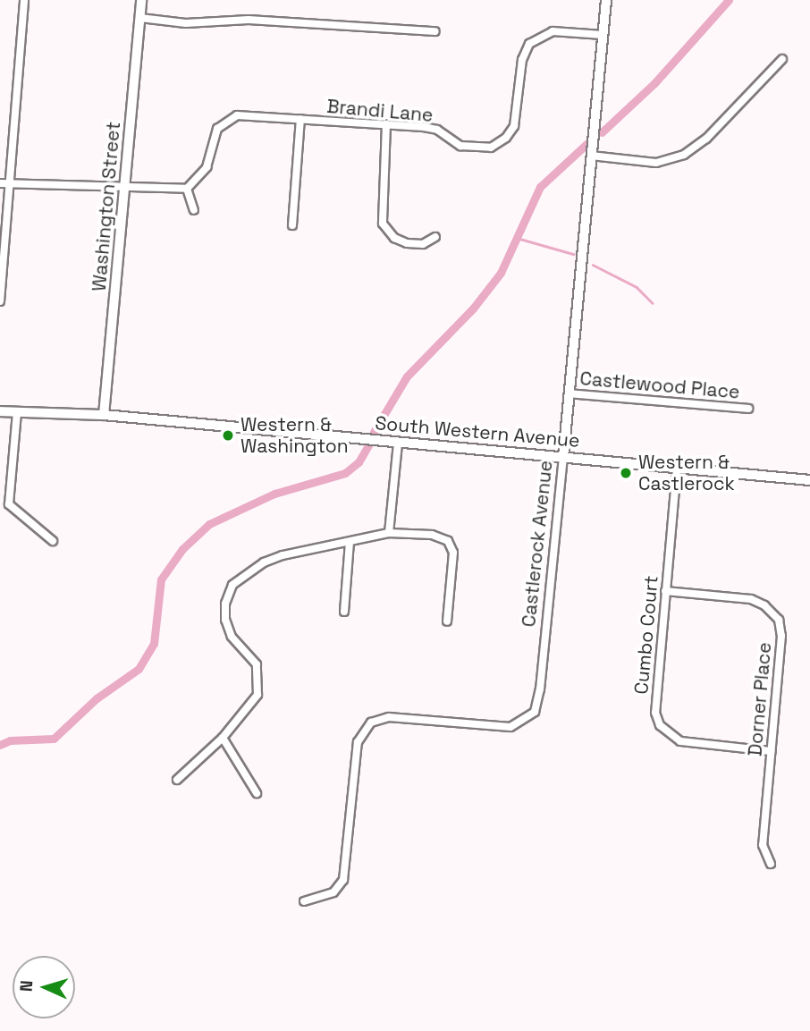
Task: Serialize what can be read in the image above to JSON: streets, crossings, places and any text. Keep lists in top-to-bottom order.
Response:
{
  "streets": {
    "main road": ["South Western Avenue"],
    "street": [
      "Brandi Lane",
      "Washington Street",
      "Castlewood Place",
      "Castlerock Avenue",
      "Cumbo Court",
      "Dorner Place"
    ]
  },
  "crossings": [
    ["Brandi Lane", "Castlerock Avenue"],
    ["Washington Street", "South Western Avenue"],
    ["Castlewood Place", "Castlerock Avenue"],
    ["South Western Avenue", "Castlerock Avenue"],
    ["South Western Avenue", "Cumbo Court"],
    ["Cumbo Court", "Dorner Place"]
  ],
  "places": ["Western & Washington", "Western & Castlerock"],
  "north": "left"
}
